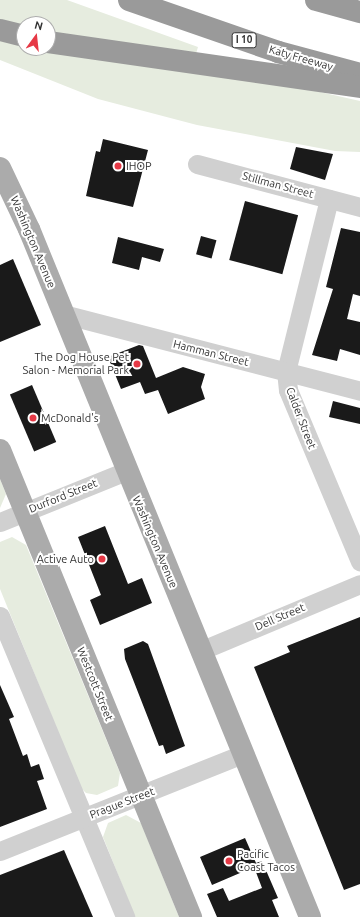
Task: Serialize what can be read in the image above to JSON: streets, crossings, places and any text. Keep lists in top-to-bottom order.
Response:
{
  "streets": {
    "highway": ["I 10", "Katy Freeway"],
    "main road": ["Washington Avenue", "Westcott Street"],
    "street": [
      "Stillman Street",
      "Hamman Street",
      "Calder Street",
      "Durford Street",
      "Dell Street",
      "Prague Street"
    ]
  },
  "crossings": [
    ["Stillman Street", "Calder Street"],
    ["Washington Avenue", "Hamman Street"],
    ["Washington Avenue", "Durford Street"],
    ["Washington Avenue", "Dell Street"],
    ["Washington Avenue", "Prague Street"],
    ["Hamman Street", "Calder Street"],
    ["Durford Street", "Westcott Street"],
    ["Westcott Street", "Prague Street"]
  ],
  "places": [
    "IHOP",
    "The Dog House Pet Salon - Memorial Park",
    "McDonald's",
    "Active Auto",
    "Pacific Coast Tacos"
  ],
  "north": "top"
}
